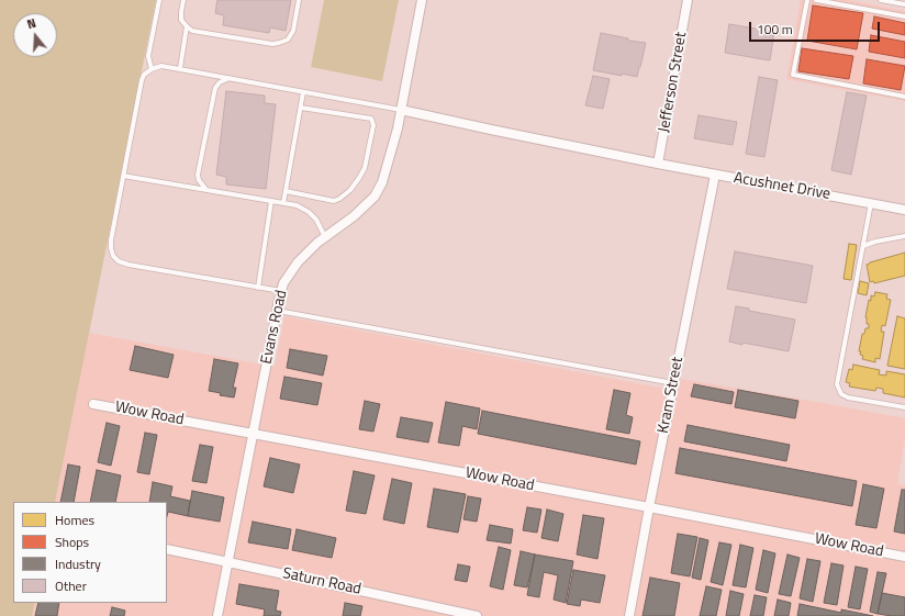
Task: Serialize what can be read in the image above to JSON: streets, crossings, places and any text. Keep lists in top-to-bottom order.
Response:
{
  "streets": {
    "street": [
      "Jefferson Street",
      "Acushnet Drive",
      "Evans Road",
      "Kram Street",
      "Wow Road",
      "Saturn Road"
    ]
  },
  "crossings": [
    ["Jefferson Street", "Acushnet Drive"],
    ["Acushnet Drive", "Evans Road"],
    ["Acushnet Drive", "Kram Street"],
    ["Evans Road", "Wow Road"],
    ["Evans Road", "Saturn Road"],
    ["Kram Street", "Wow Road"]
  ],
  "legend": [
    "Homes",
    "Shops",
    "Industry",
    "Other"
  ],
  "scale_bar": "100 m",
  "north": "top"
}
